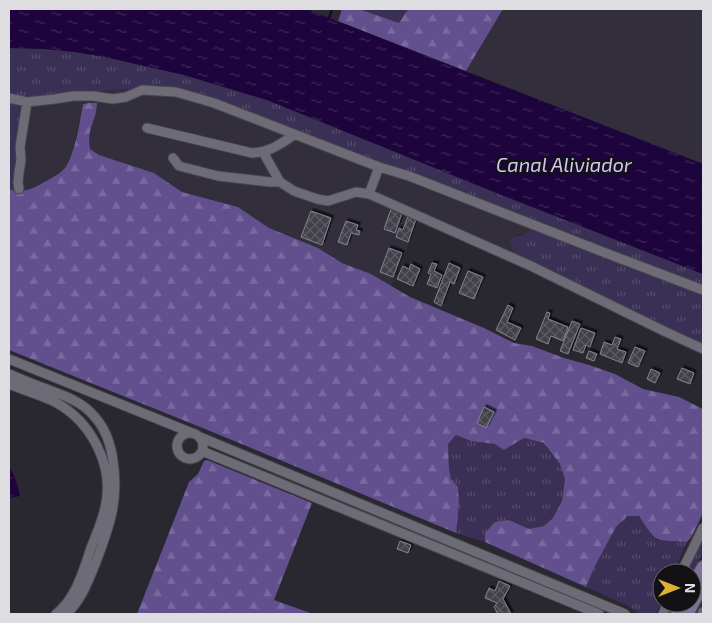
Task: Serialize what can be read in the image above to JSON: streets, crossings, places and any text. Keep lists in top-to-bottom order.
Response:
{
  "water": ["Canal Aliviador"],
  "north": "right"
}
